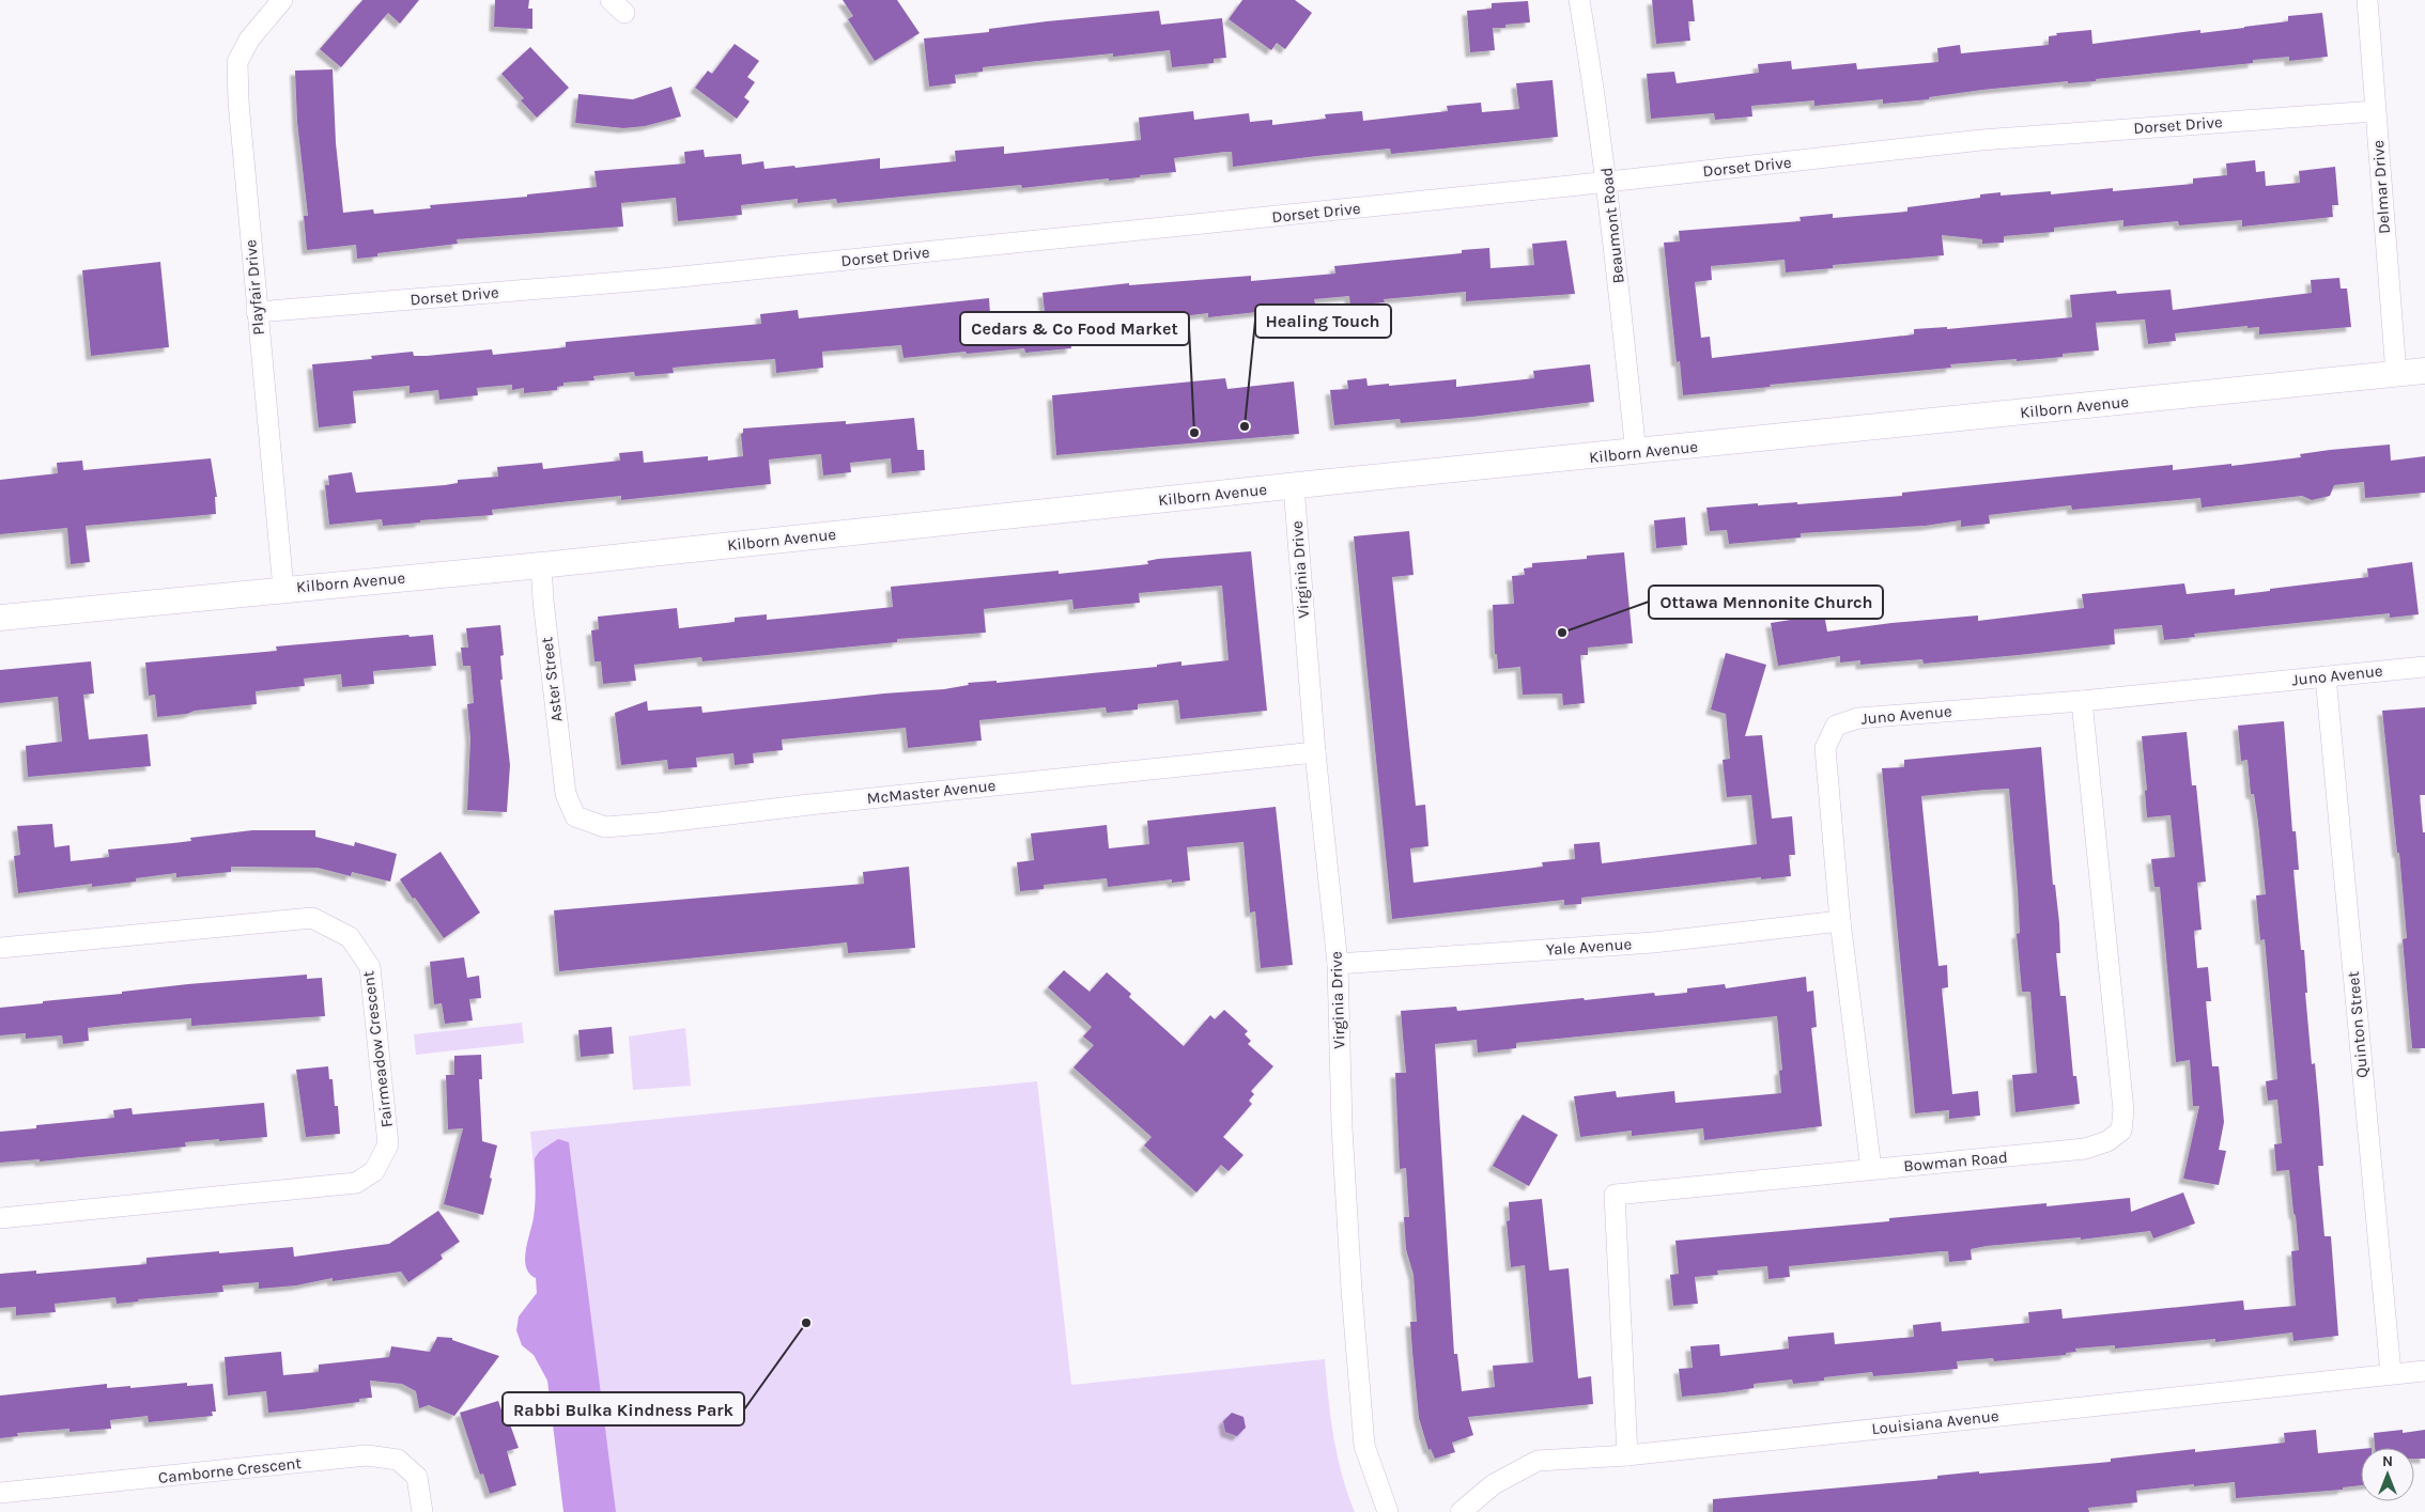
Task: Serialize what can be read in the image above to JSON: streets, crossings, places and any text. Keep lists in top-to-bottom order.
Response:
{
  "streets": {
    "street": [
      "Dorset Drive",
      "Delmar Drive",
      "Beaumont Road",
      "Playfair Drive",
      "Kilborn Avenue",
      "Virginia Drive",
      "Juno Avenue",
      "Aster Street",
      "McMaster Avenue",
      "Yale Avenue",
      "Quinton Street",
      "Fairmeadow Crescent",
      "Bowman Road",
      "Louisiana Avenue",
      "Camborne Crescent"
    ]
  },
  "crossings": [
    ["Dorset Drive", "Delmar Drive"],
    ["Dorset Drive", "Beaumont Road"],
    ["Dorset Drive", "Playfair Drive"],
    ["Delmar Drive", "Kilborn Avenue"],
    ["Beaumont Road", "Kilborn Avenue"],
    ["Playfair Drive", "Kilborn Avenue"],
    ["Kilborn Avenue", "Virginia Drive"],
    ["Kilborn Avenue", "Aster Street"],
    ["Virginia Drive", "McMaster Avenue"],
    ["Virginia Drive", "Yale Avenue"],
    ["Juno Avenue", "Yale Avenue"],
    ["Juno Avenue", "Quinton Street"],
    ["Juno Avenue", "Bowman Road"],
    ["Aster Street", "McMaster Avenue"],
    ["Quinton Street", "Louisiana Avenue"],
    ["Bowman Road", "Louisiana Avenue"]
  ],
  "places": [
    "Healing Touch",
    "Cedars & Co Food Market",
    "Ottawa Mennonite Church",
    "Rabbi Bulka Kindness Park"
  ],
  "north": "top"
}
